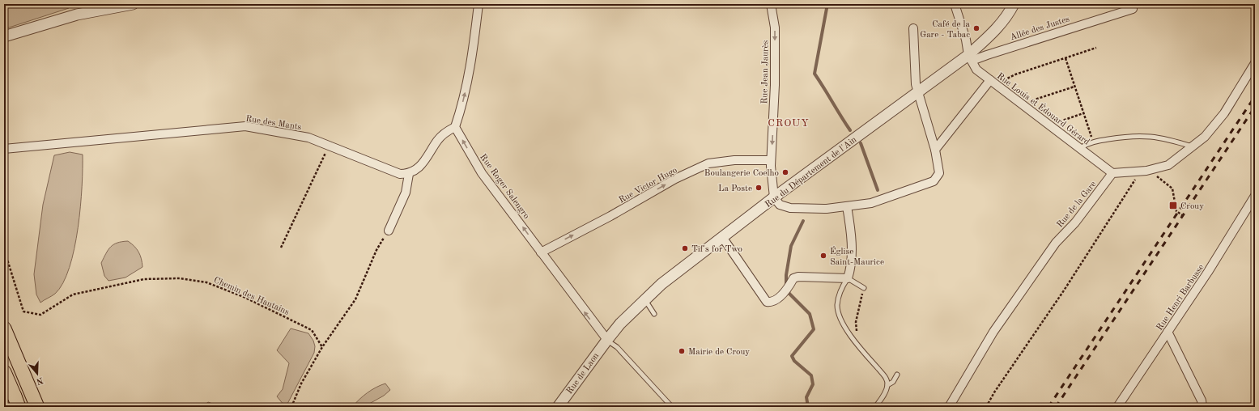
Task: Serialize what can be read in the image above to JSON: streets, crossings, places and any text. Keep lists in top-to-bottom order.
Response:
{
  "streets": {
    "street": [
      "Allée des Justes",
      "Rue Jean Jaurès",
      "Rue Louis et Édouard Gérard",
      "Rue des Mants",
      "Rue du Département de l'Ain",
      "Rue Victor Hugo",
      "Rue Roger Salengro",
      "Rue de la Gare",
      "Rue Henri Barbusse",
      "Rue de Laon"
    ],
    "path": ["Chemin des Hautains"]
  },
  "crossings": [
    ["Allée des Justes", "Rue Louis et Édouard Gérard"],
    ["Allée des Justes", "Rue du Département de l'Ain"],
    ["Rue Jean Jaurès", "Rue du Département de l'Ain"],
    ["Rue Jean Jaurès", "Rue Victor Hugo"],
    ["Rue Louis et Édouard Gérard", "Rue du Département de l'Ain"],
    ["Rue Louis et Édouard Gérard", "Rue de la Gare"],
    ["Rue du Département de l'Ain", "Rue Roger Salengro"],
    ["Rue du Département de l'Ain", "Rue de Laon"],
    ["Rue Victor Hugo", "Rue Roger Salengro"],
    ["Rue Roger Salengro", "Rue de Laon"]
  ],
  "one_way": ["Rue Jean Jaurès", "Rue Victor Hugo", "Rue Roger Salengro"],
  "districts": ["CROUY"],
  "places": {
    "other": [
      "Café de la Gare - Tabac",
      "Boulangerie Coelho",
      "La Poste",
      "Tif's for Two",
      "Église Saint-Maurice",
      "Mairie de Crouy"
    ],
    "transit": ["Crouy"]
  },
  "north": "bottom"
}
